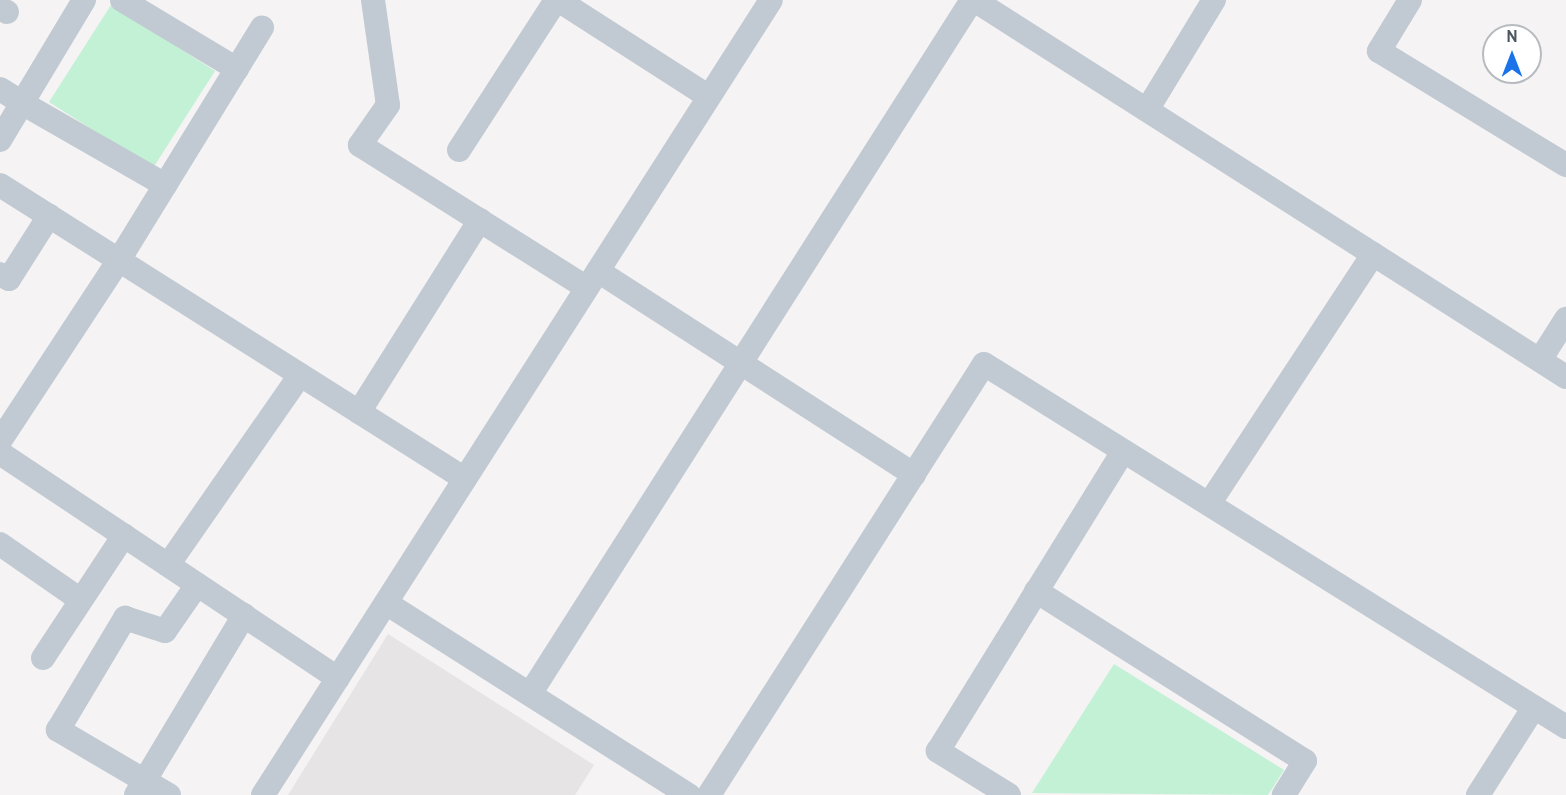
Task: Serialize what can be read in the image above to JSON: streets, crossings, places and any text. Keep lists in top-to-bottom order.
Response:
{
  "north": "top"
}
